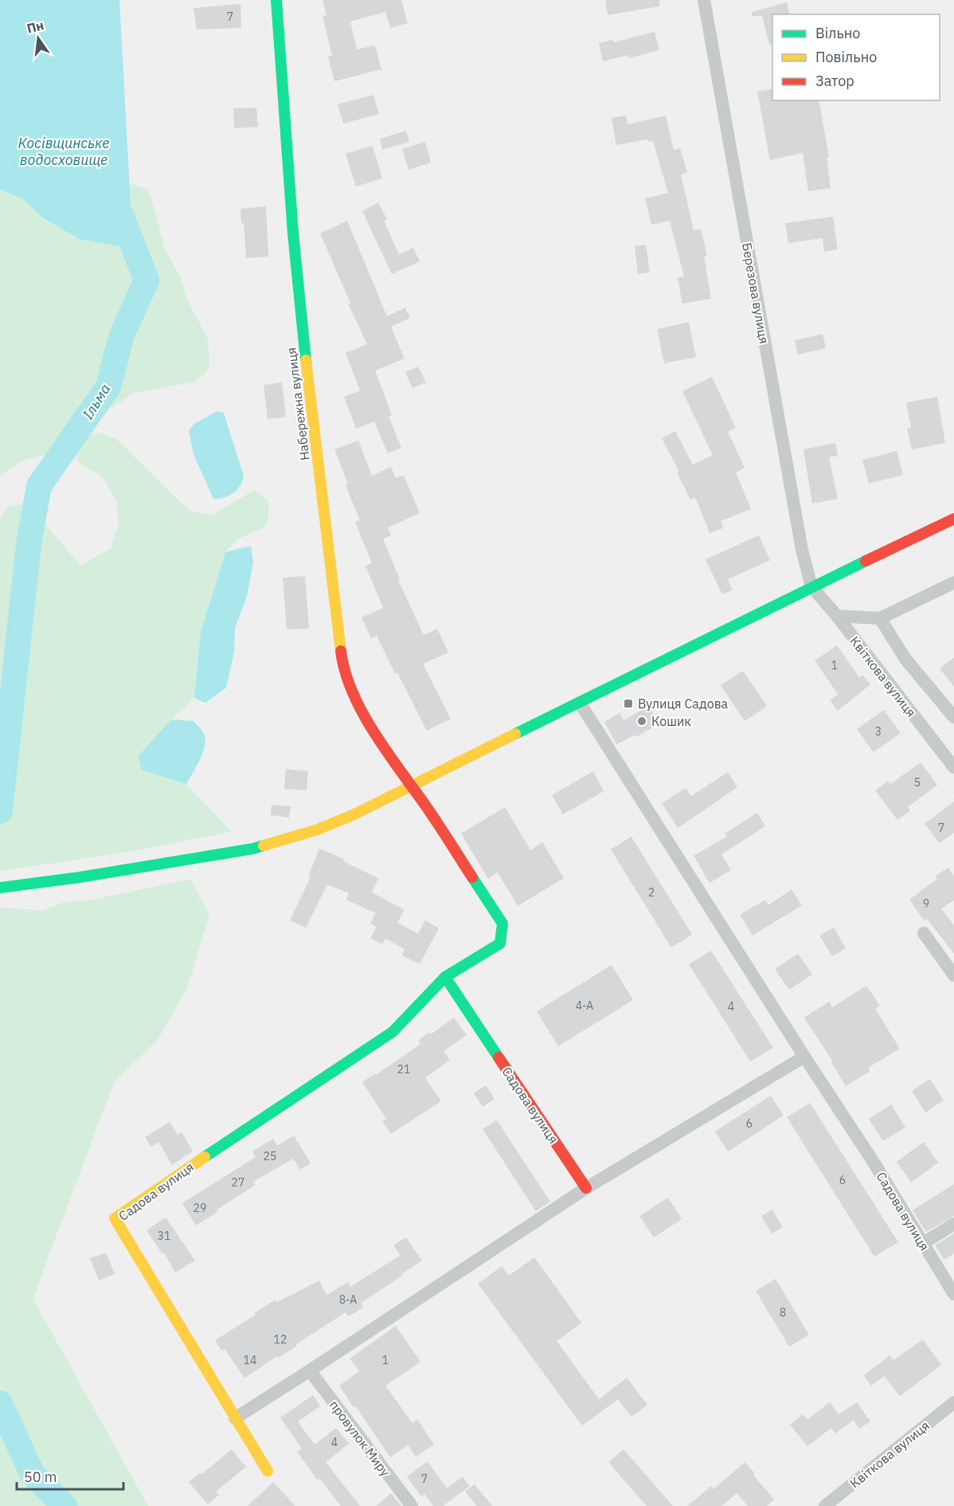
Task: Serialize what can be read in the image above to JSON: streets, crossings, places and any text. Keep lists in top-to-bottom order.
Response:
{
  "streets": {
    "street": [
      "Березова вулиця",
      "Набережна вулиця",
      "Квіткова вулиця",
      "Садова вулиця",
      "провулок Миру"
    ]
  },
  "crossings": [
    ["Березова вулиця", "Квіткова вулиця"],
    ["Набережна вулиця", "Садова вулиця"]
  ],
  "water": ["Косівщинське водосховище", "Ільма"],
  "places": {
    "transit": ["Вулиця Садова"],
    "other": ["Кошик"]
  },
  "house_numbers": [
    "7",
    "1",
    "3",
    "5",
    "7",
    "2",
    "9",
    "4-А",
    "4",
    "21",
    "6",
    "25",
    "6",
    "27",
    "29",
    "31",
    "8-А",
    "8",
    "12",
    "14",
    "1",
    "4",
    "7"
  ],
  "legend": ["Вільно", "Повільно", "Затор"],
  "scale_bar": "50 m",
  "north": "top"
}
